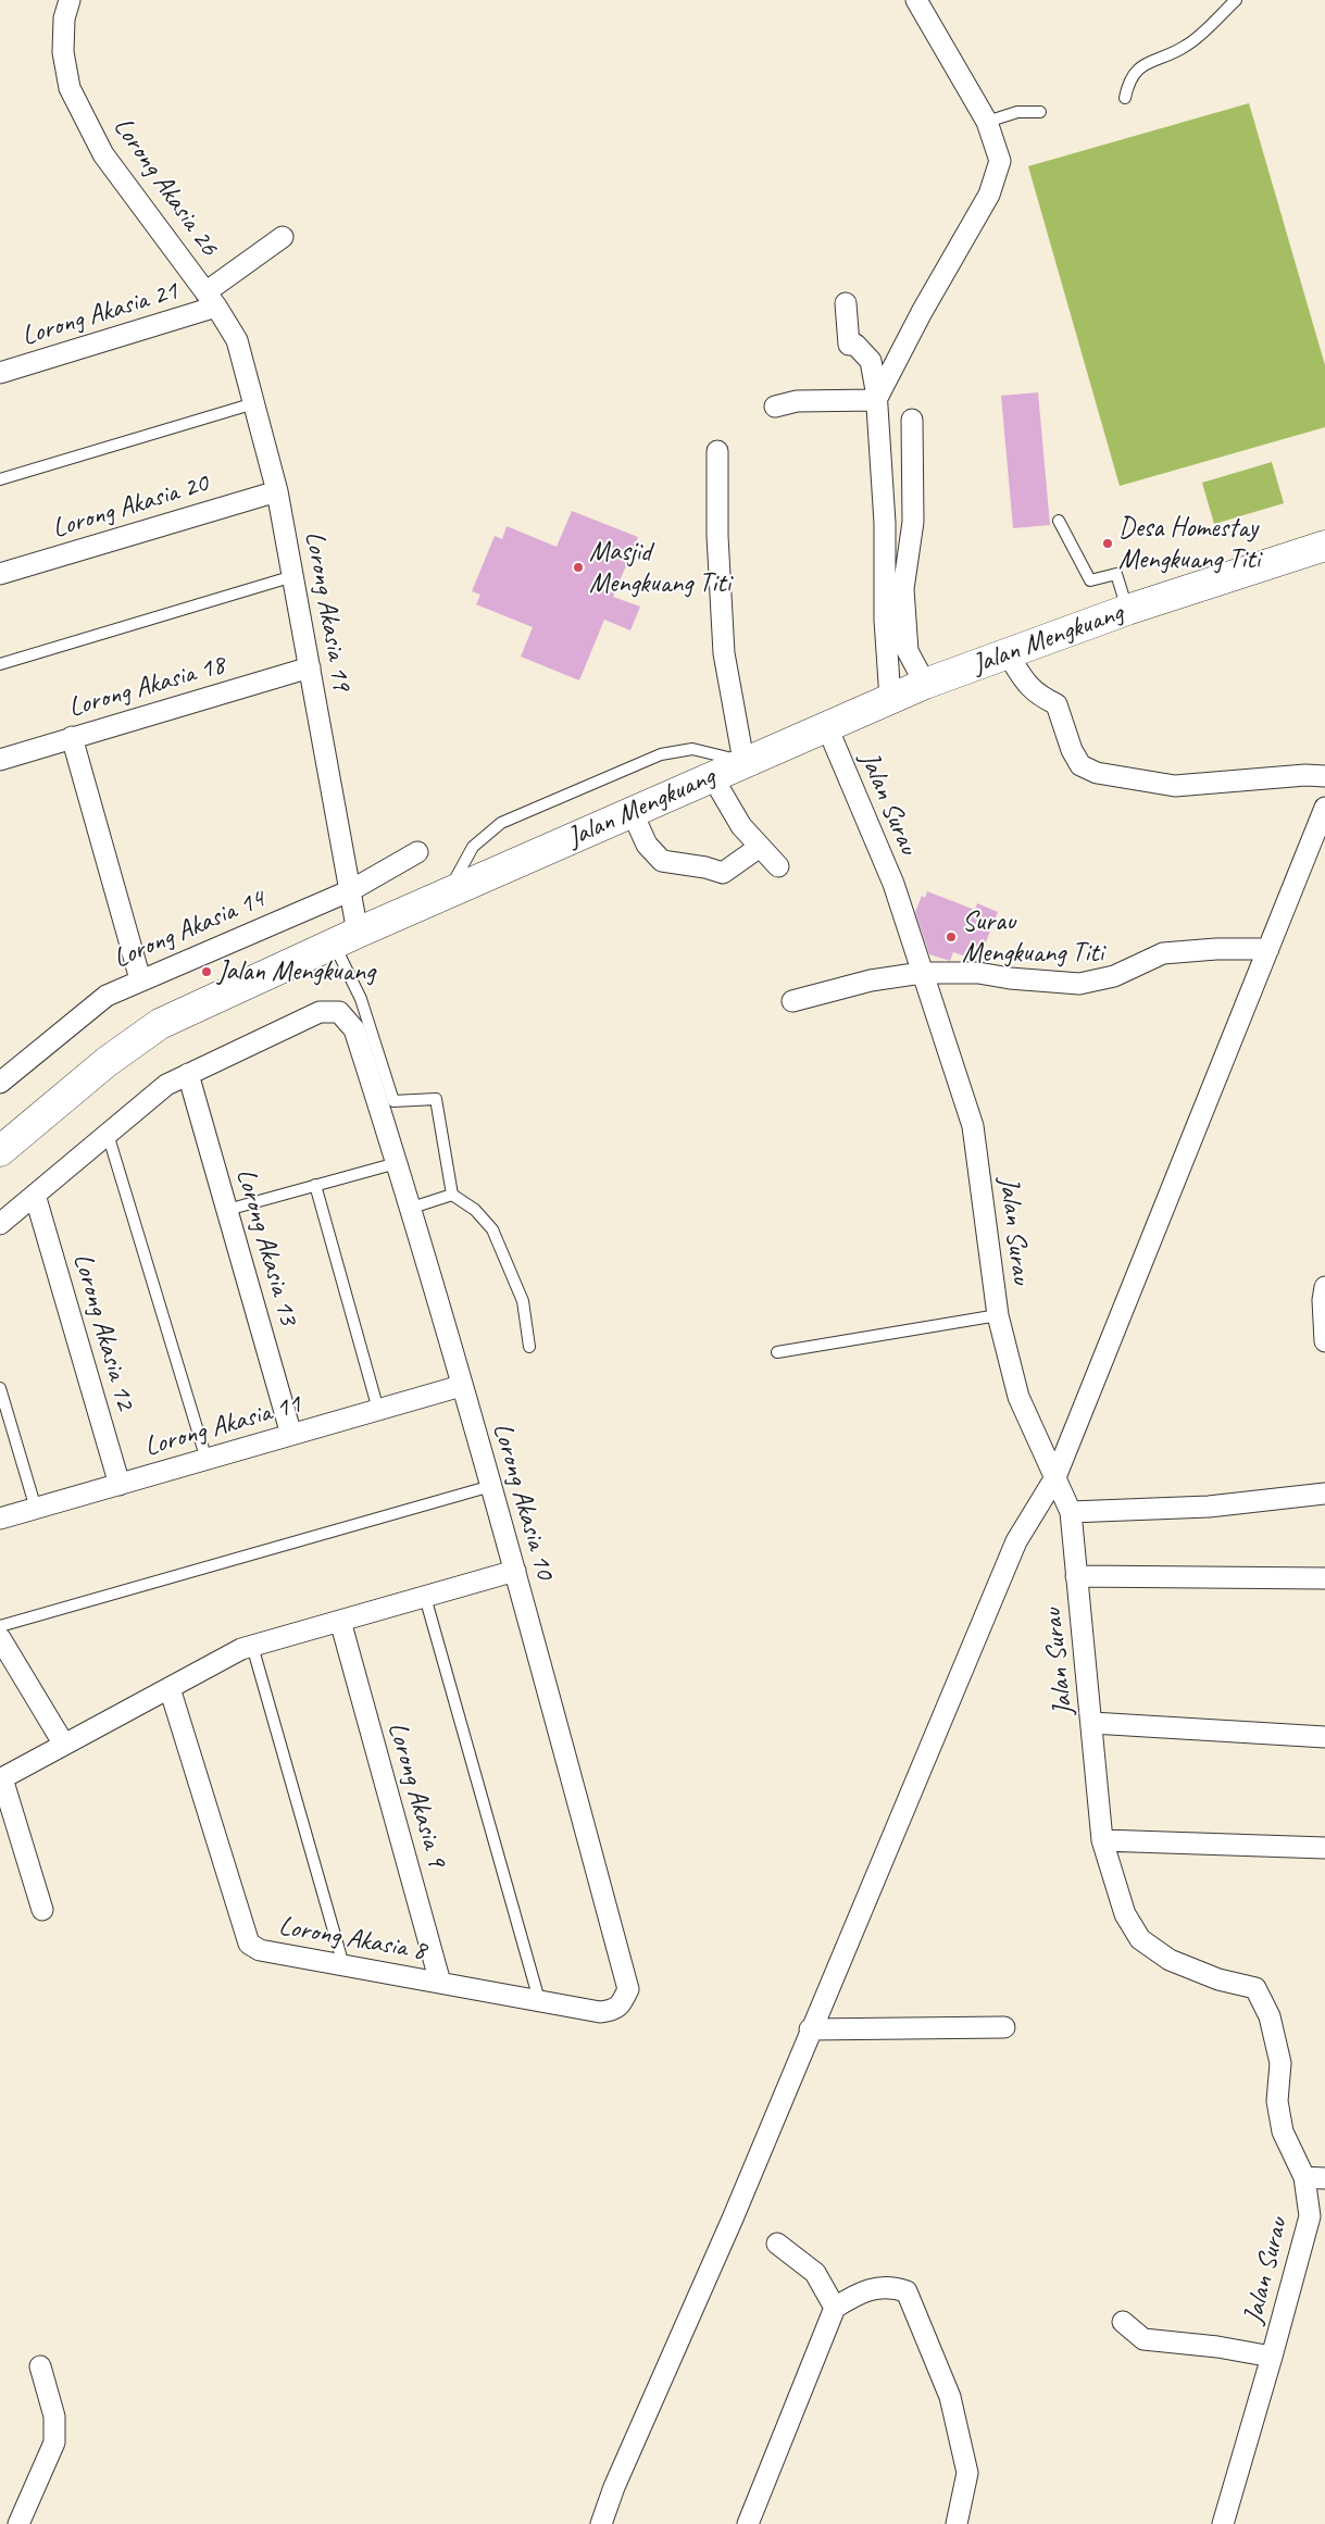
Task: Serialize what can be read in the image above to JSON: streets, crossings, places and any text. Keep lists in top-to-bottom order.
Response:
{
  "streets": {
    "main road": ["Jalan Mengkuang"],
    "street": [
      "Lorong Akasia 26",
      "Lorong Akasia 21",
      "Lorong Akasia 20",
      "Lorong Akasia 19",
      "Lorong Akasia 18",
      "Jalan Surau",
      "Lorong Akasia 14",
      "Lorong Akasia 13",
      "Lorong Akasia 12",
      "Lorong Akasia 11",
      "Lorong Akasia 10",
      "Lorong Akasia 9",
      "Lorong Akasia 8"
    ]
  },
  "crossings": [
    ["Lorong Akasia 26", "Lorong Akasia 21"],
    ["Lorong Akasia 26", "Lorong Akasia 19"],
    ["Lorong Akasia 21", "Lorong Akasia 19"],
    ["Lorong Akasia 20", "Lorong Akasia 19"],
    ["Lorong Akasia 19", "Jalan Mengkuang"],
    ["Lorong Akasia 19", "Lorong Akasia 18"],
    ["Lorong Akasia 19", "Lorong Akasia 14"],
    ["Jalan Mengkuang", "Jalan Surau"],
    ["Lorong Akasia 13", "Lorong Akasia 11"],
    ["Lorong Akasia 13", "Lorong Akasia 10"],
    ["Lorong Akasia 12", "Lorong Akasia 11"],
    ["Lorong Akasia 11", "Lorong Akasia 10"],
    ["Lorong Akasia 10", "Lorong Akasia 8"],
    ["Lorong Akasia 9", "Lorong Akasia 8"]
  ],
  "places": [
    "Desa Homestay Mengkuang Titi",
    "Masjid Mengkuang Titi",
    "Surau Mengkuang Titi",
    "Jalan Mengkuang"
  ]
}
